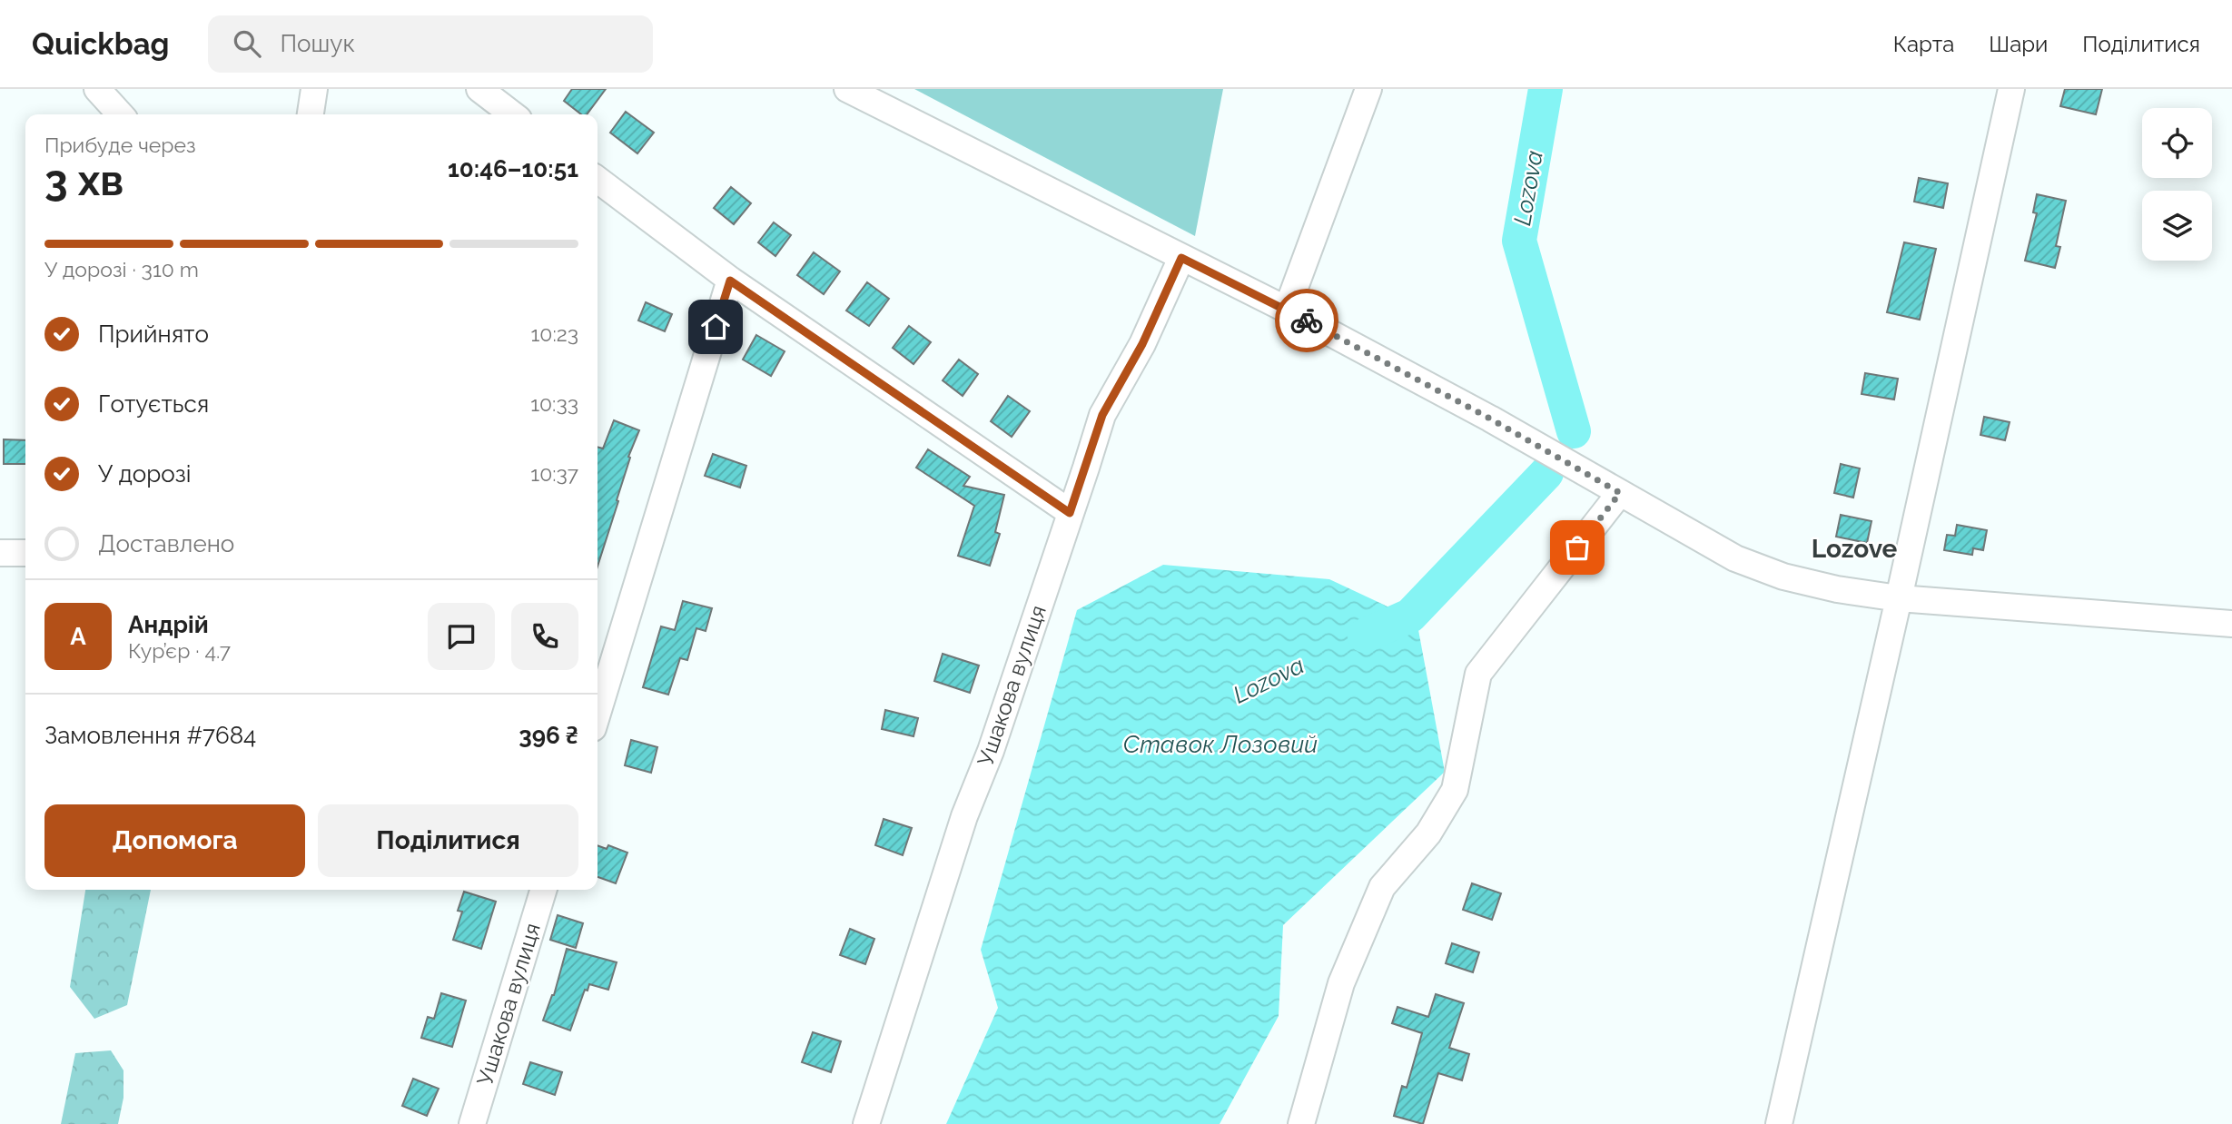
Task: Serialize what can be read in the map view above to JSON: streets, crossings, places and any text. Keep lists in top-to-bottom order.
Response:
{
  "streets": {
    "street": ["Ушакова вулиця"]
  },
  "districts": ["Lozove"],
  "water": ["Lozova", "Ставок Лозовий"],
  "page": {
    "header": "Quickbag",
    "search": "Пошук",
    "nav": ["Карта", "Шари", "Поділитися"],
    "heading": ["3 хв", "Прибуде через", "10:46–10:51"],
    "panel": [
      "Андрій",
      "Кур’єр · 4.7",
      "Замовлення #7684",
      "396 ₴"
    ],
    "bar": "У дорозі · 310 m",
    "list": [
      ["Прийнято", "10:23"],
      ["Готується", "10:33"],
      ["У дорозі", "10:37"],
      "Доставлено"
    ],
    "round": "А",
    "buttons": ["Допомога", "Поділитися"]
  }
}
